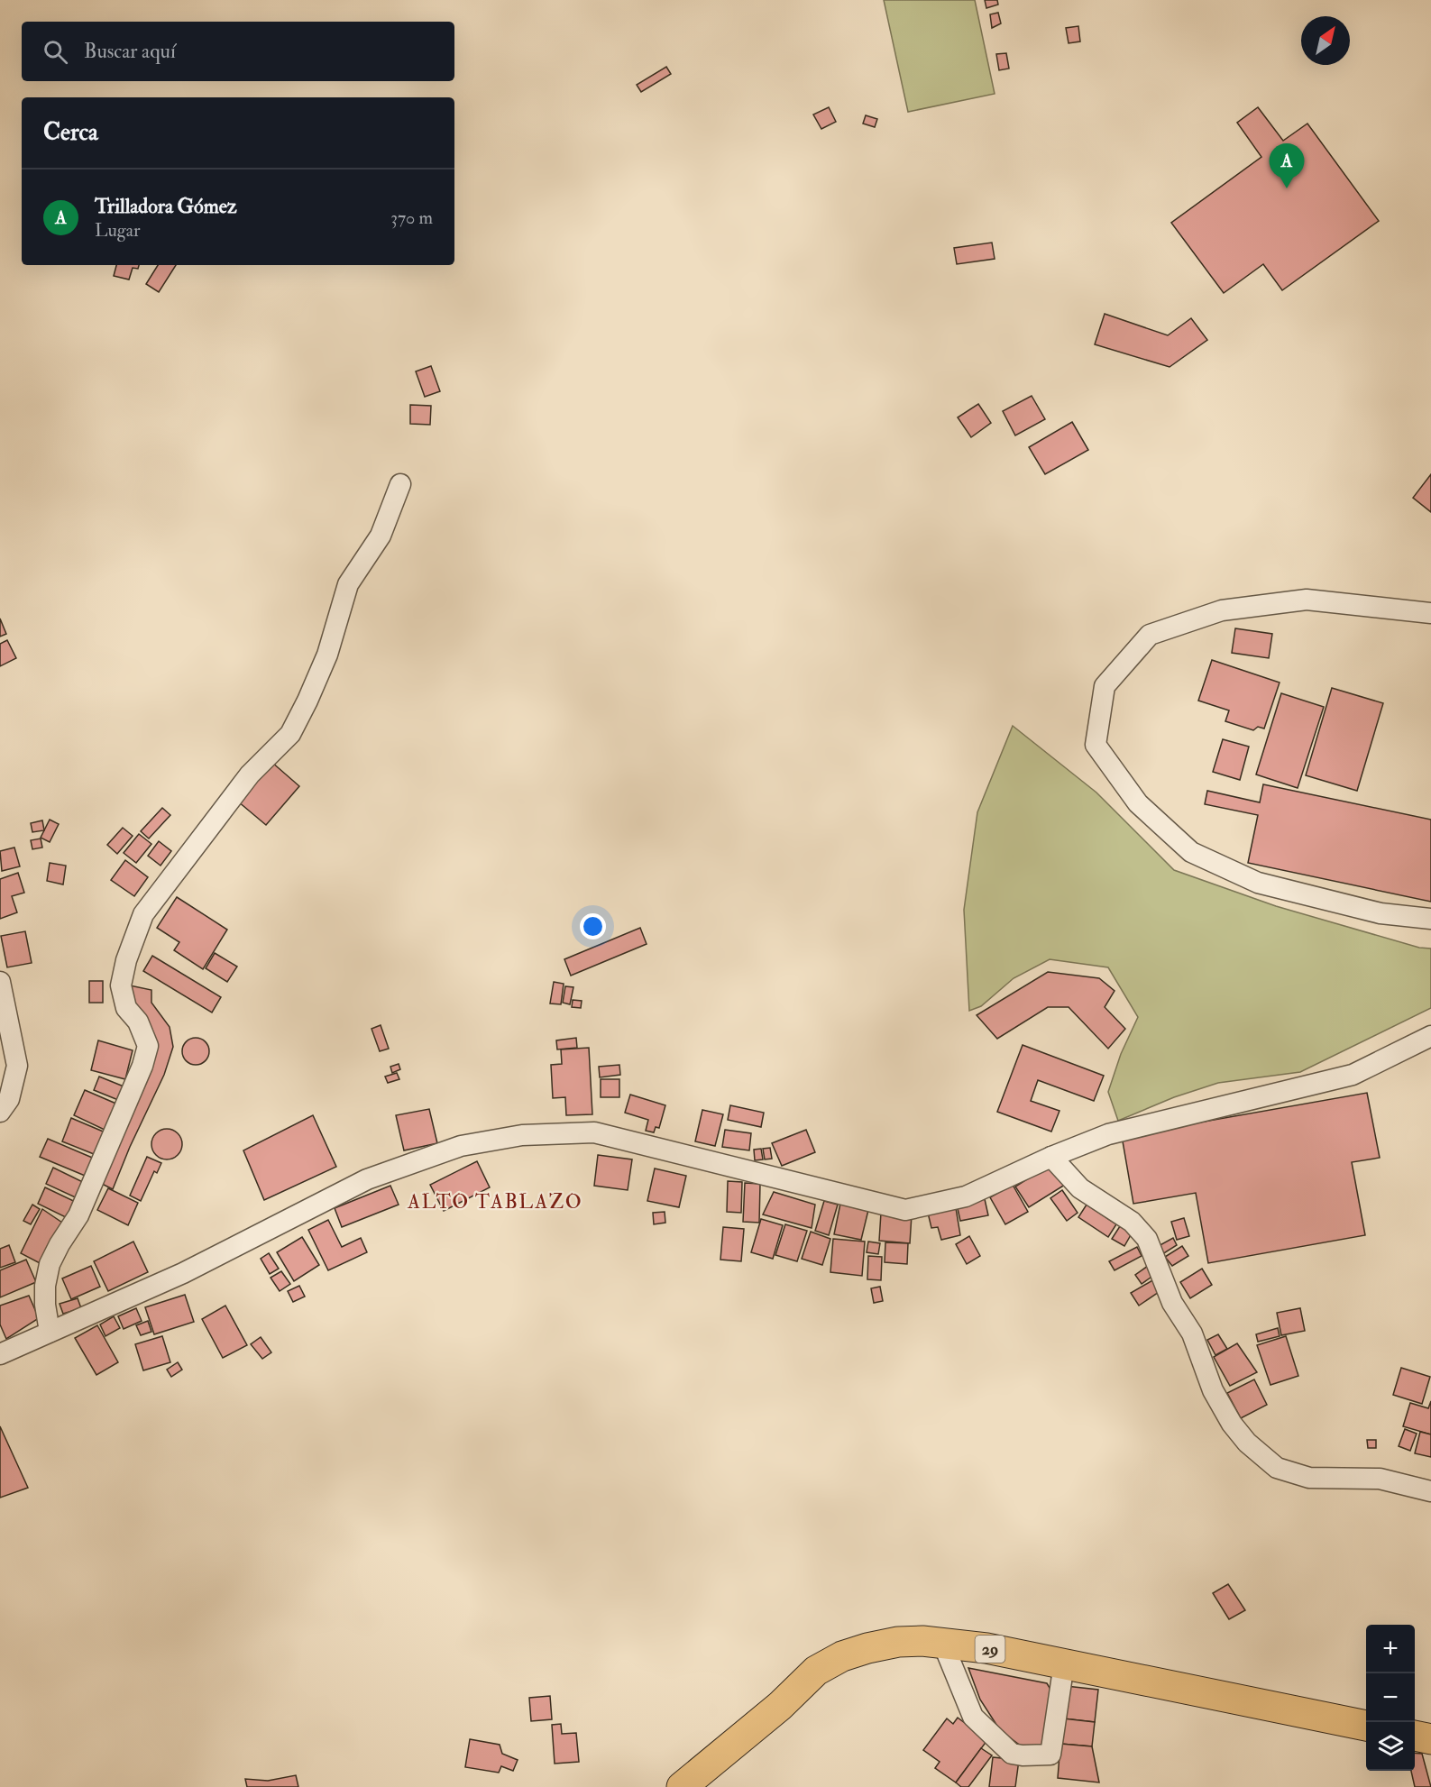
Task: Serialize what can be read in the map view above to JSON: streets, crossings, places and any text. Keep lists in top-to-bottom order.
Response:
{
  "streets": {
    "main road": ["29"]
  },
  "districts": ["ALTO TABLAZO"],
  "north": "top right",
  "page": {
    "search": "Buscar aquí",
    "heading": "Cerca",
    "pins": "A",
    "list": [
      {
        "mark": "A",
        "name": "Trilladora Gómez",
        "note": "Lugar",
        "value": "370 m"
      }
    ],
    "map_buttons": ["+", "−"]
  }
}
